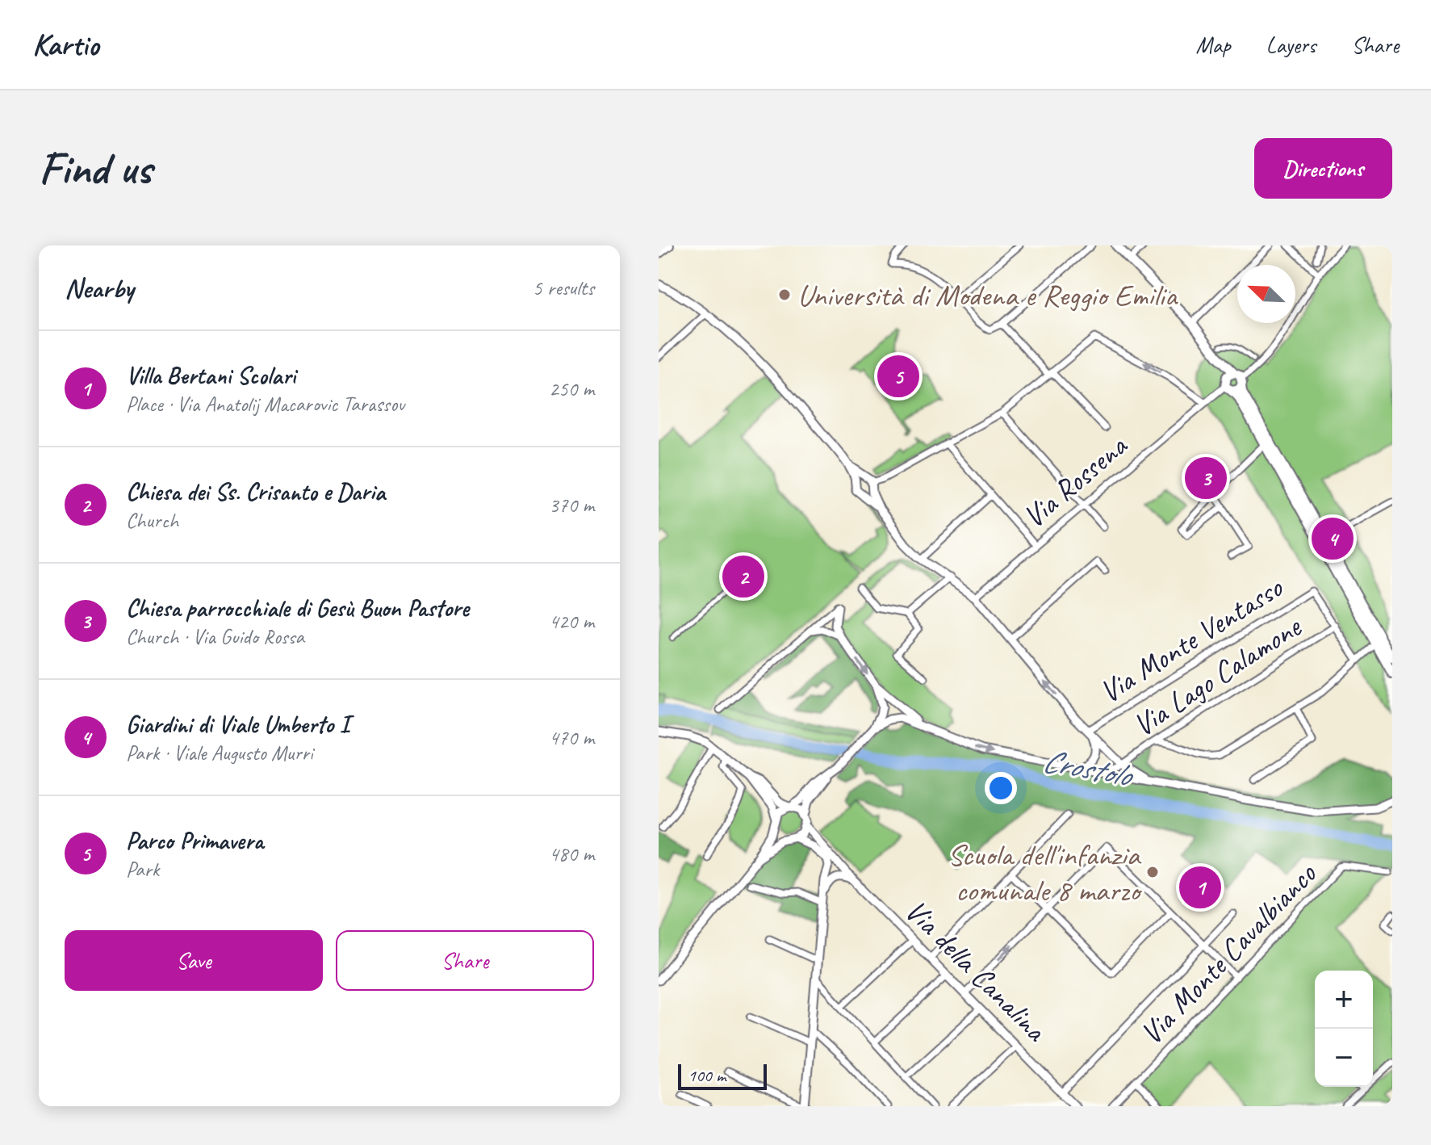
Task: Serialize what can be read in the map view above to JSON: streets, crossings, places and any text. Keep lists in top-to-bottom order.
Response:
{
  "streets": {
    "street": [
      "Via Rossena",
      "Via Monte Ventasso",
      "Via Lago Calamone",
      "Via Monte Cavalbianco",
      "Via della Canalina"
    ]
  },
  "crossings": [
    ["Via Monte Ventasso", "Via Lago Calamone"]
  ],
  "water": ["Crostolo"],
  "places": ["Università di Modena e Reggio Emilia", "Scuola dell'infanzia comunale 8 marzo"],
  "scale_bar": "100 m",
  "north": "top left",
  "page": {
    "header": "Kartio",
    "nav": ["Map", "Layers", "Share"],
    "buttons": [
      "Directions",
      ["Save", "Share"]
    ],
    "title": "Find us",
    "heading": ["Nearby", "5 results"],
    "list": [
      {
        "mark": "1",
        "name": "Villa Bertani Scolari",
        "note": "Place · Via Anatolij Macarovic Tarassov",
        "value": "250 m"
      },
      {
        "mark": "2",
        "name": "Chiesa dei Ss. Crisanto e Daria",
        "note": "Church",
        "value": "370 m"
      },
      {
        "mark": "3",
        "name": "Chiesa parrocchiale di Gesù Buon Pastore",
        "note": "Church · Via Guido Rossa",
        "value": "420 m"
      },
      {
        "mark": "4",
        "name": "Giardini di Viale Umberto I",
        "note": "Park · Viale Augusto Murri",
        "value": "470 m"
      },
      {
        "mark": "5",
        "name": "Parco Primavera",
        "note": "Park",
        "value": "480 m"
      }
    ],
    "pins": [
      "5",
      "3",
      "4",
      "2",
      "1"
    ],
    "map_buttons": ["+", "−"],
    "scale": "100 m"
  }
}
